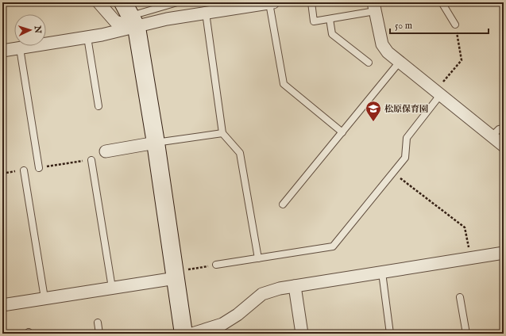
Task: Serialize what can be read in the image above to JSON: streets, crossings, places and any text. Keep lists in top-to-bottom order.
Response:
{
  "places": {
    "school or university": ["松原保育園"]
  },
  "scale_bar": "50 m",
  "north": "right"
}
